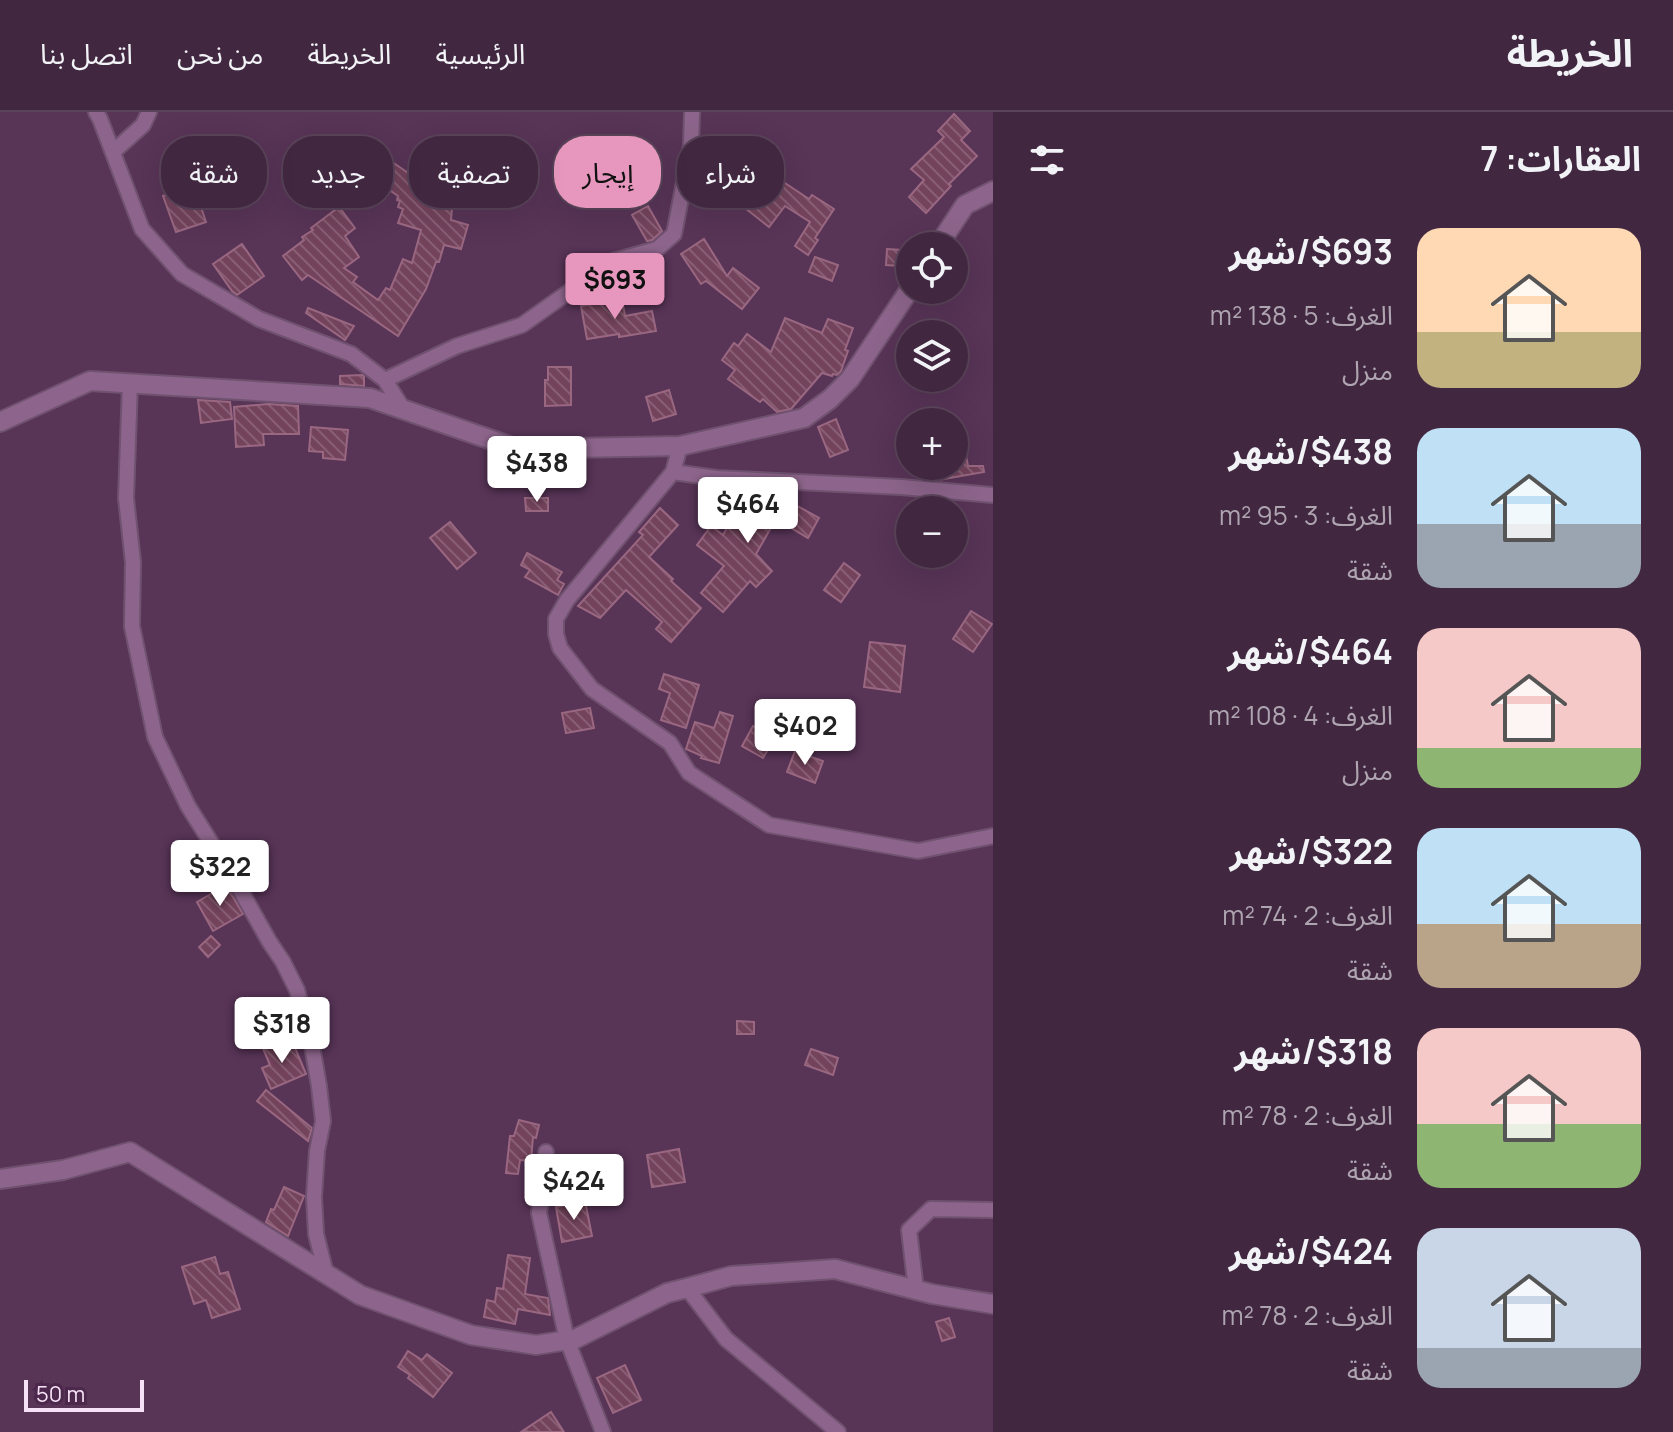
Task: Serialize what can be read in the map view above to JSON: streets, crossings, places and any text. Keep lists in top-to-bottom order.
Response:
{
  "scale_bar": "50 m",
  "page": {
    "header": "الخريطة",
    "nav": [
      "الرئيسية",
      "الخريطة",
      "من نحن",
      "اتصل بنا"
    ],
    "heading": "العقارات: 7",
    "chip": [
      "شراء",
      "إيجار",
      "تصفية",
      "جديد",
      "شقة"
    ],
    "list": [
      {
        "name": "$693/شهر",
        "note": "الغرف: 5 · 138 m² · منزل"
      },
      {
        "name": "$438/شهر",
        "note": "الغرف: 3 · 95 m² · شقة"
      },
      {
        "name": "$464/شهر",
        "note": "الغرف: 4 · 108 m² · منزل"
      },
      {
        "name": "$322/شهر",
        "note": "الغرف: 2 · 74 m² · شقة"
      },
      {
        "name": "$318/شهر",
        "note": "الغرف: 2 · 78 m² · شقة"
      },
      {
        "name": "$424/شهر",
        "note": "الغرف: 2 · 78 m² · شقة"
      }
    ],
    "map_buttons": ["+", "−"],
    "price": [
      "$693",
      "$438",
      "$464",
      "$402",
      "$322",
      "$318",
      "$424"
    ],
    "scale": "50 m"
  }
}
